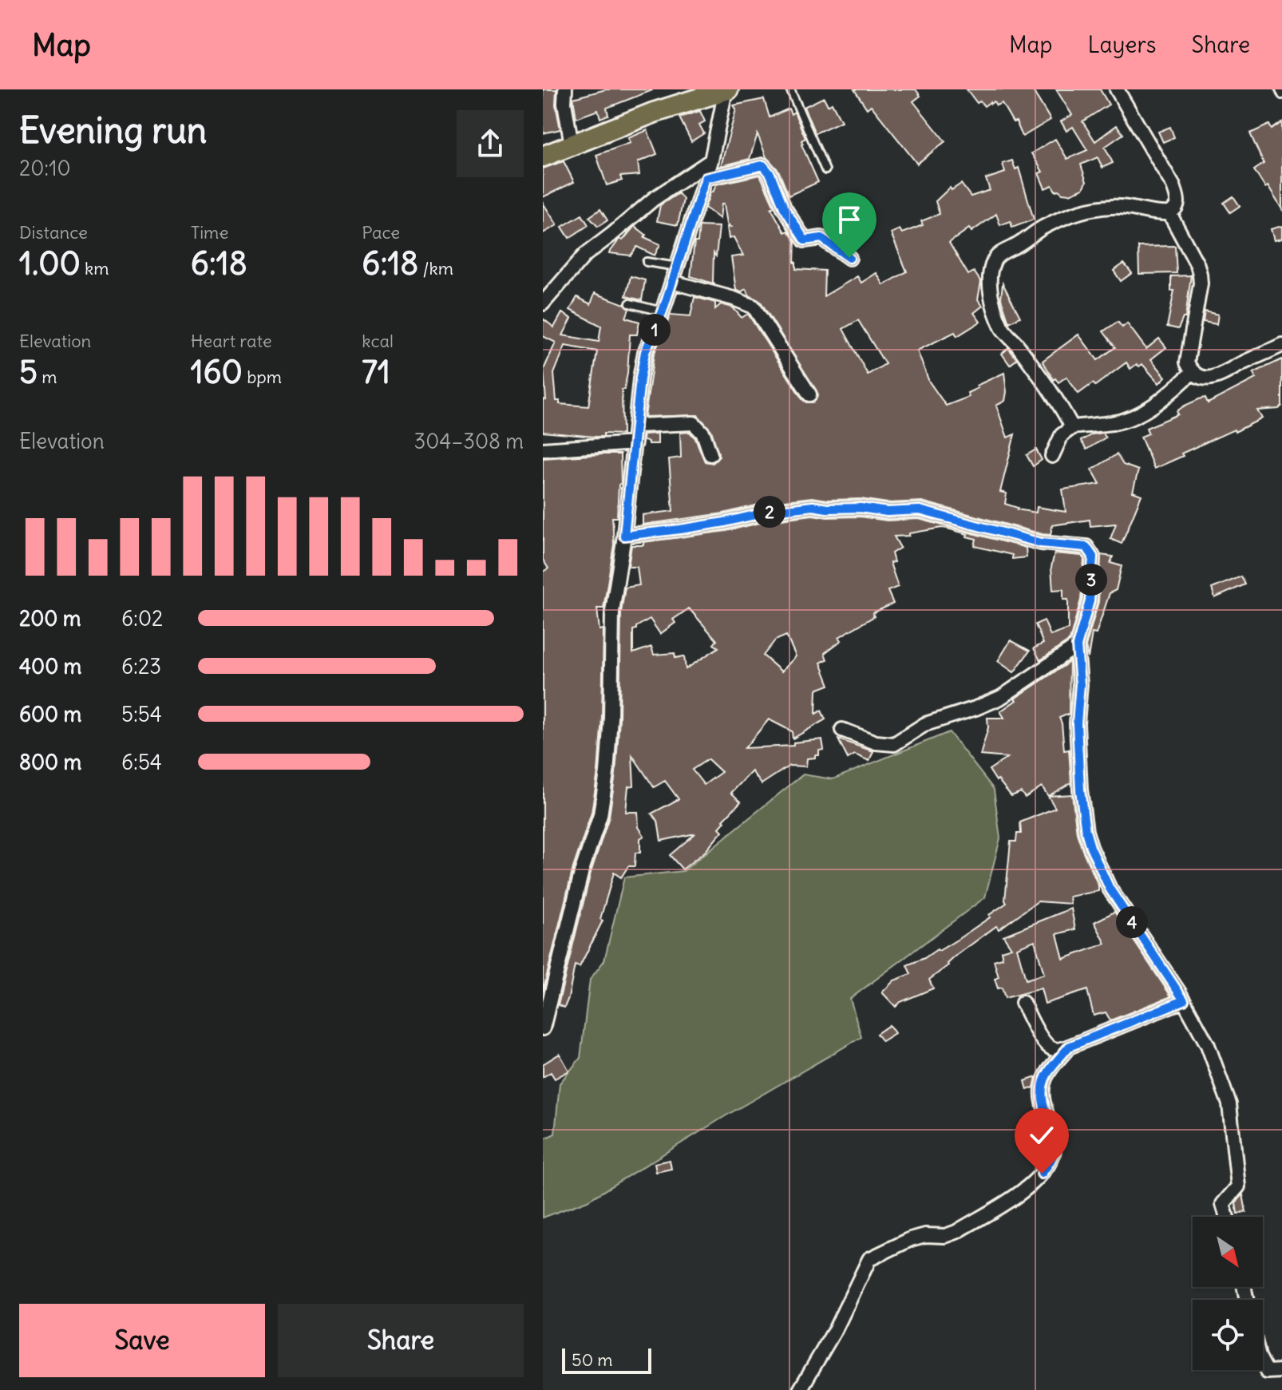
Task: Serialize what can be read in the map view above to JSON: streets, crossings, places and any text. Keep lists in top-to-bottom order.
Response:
{
  "scale_bar": "50 m",
  "north": "bottom right",
  "page": {
    "header": "Map",
    "nav": ["Map", "Layers", "Share"],
    "heading": ["Evening run", "20:10"],
    "stats": [
      ["Distance", "1.00 km"],
      ["Time", "6:18"],
      ["Pace", "6:18 /km"],
      ["Elevation", "5 m"],
      ["Heart rate", "160 bpm"],
      ["kcal", "71"]
    ],
    "pins": [
      "1",
      "2",
      "3",
      "4"
    ],
    "chart": ["Elevation", "304–308 m"],
    "list": [
      {
        "name": "200 m",
        "note": "6:02"
      },
      {
        "name": "400 m",
        "note": "6:23"
      },
      {
        "name": "600 m",
        "note": "5:54"
      },
      {
        "name": "800 m",
        "note": "6:54"
      }
    ],
    "buttons": ["Save", "Share"],
    "scale": "50 m"
  }
}
